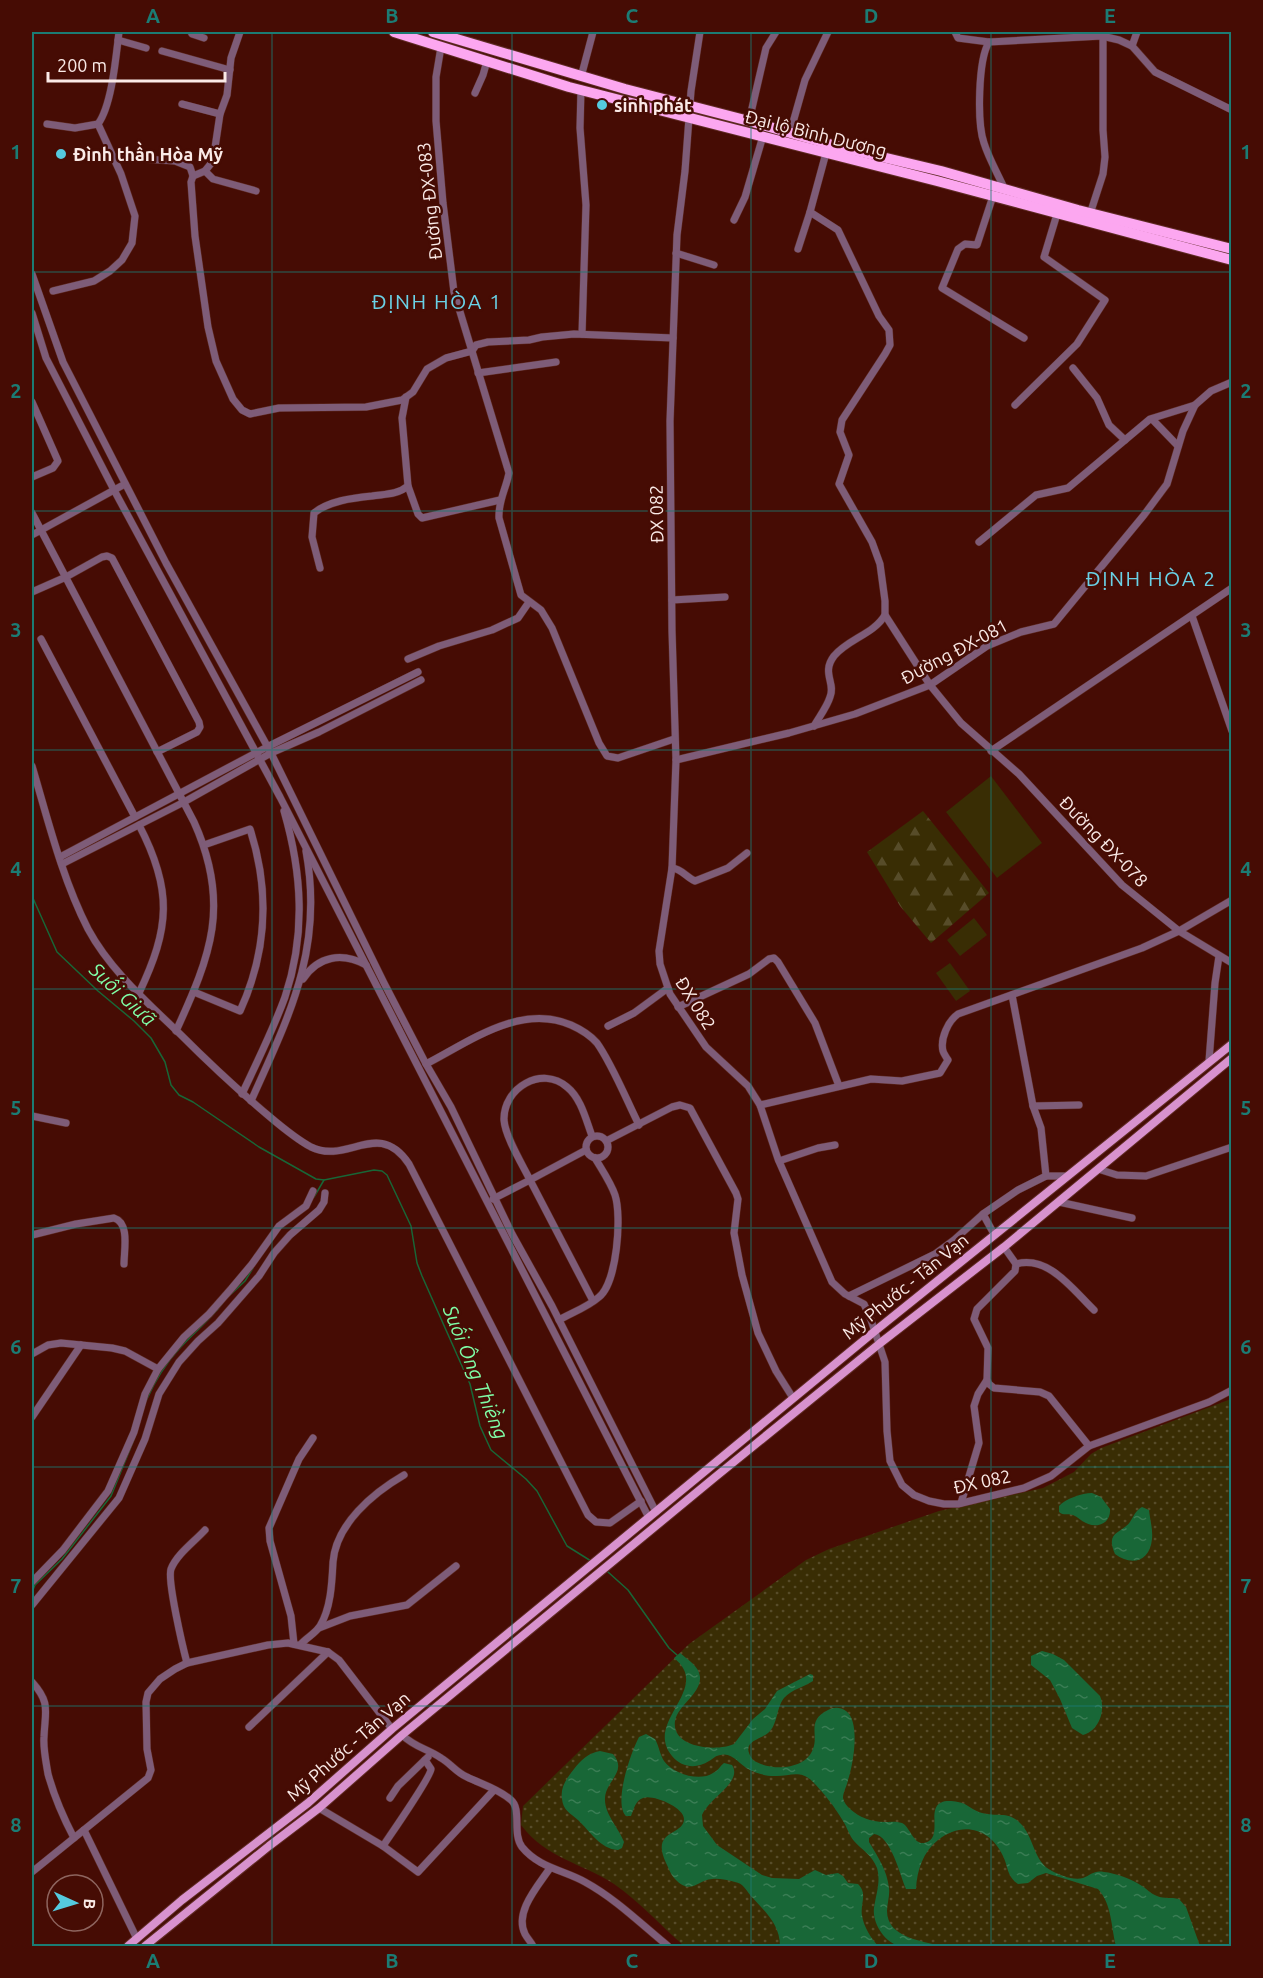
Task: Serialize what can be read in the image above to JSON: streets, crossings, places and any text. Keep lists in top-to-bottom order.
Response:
{
  "streets": {
    "highway": ["Đại lộ Bình Dương"],
    "main road": ["Mỹ Phước - Tân Vạn"],
    "street": [
      "Đường ĐX-083",
      "ĐX 082",
      "Đường ĐX-081",
      "Đường ĐX-078"
    ]
  },
  "crossings": [
    ["Đại lộ Bình Dương", "Đường ĐX-083"],
    ["Đại lộ Bình Dương", "ĐX 082"],
    ["ĐX 082", "Đường ĐX-081"],
    ["ĐX 082", "Mỹ Phước - Tân Vạn"],
    ["Đường ĐX-081", "Đường ĐX-078"]
  ],
  "districts": ["ĐỊNH HÒA 1", "ĐỊNH HÒA 2"],
  "water": ["Suối Giữa", "Suối Ông Thiềng"],
  "places": ["sinh phát", "Đình thần Hòa Mỹ"],
  "scale_bar": "200 m",
  "north": "right",
  "grid": {
    "columns": [
      "A",
      "B",
      "C",
      "D",
      "E"
    ],
    "rows": [
      "1",
      "2",
      "3",
      "4",
      "5",
      "6",
      "7",
      "8"
    ]
  }
}
